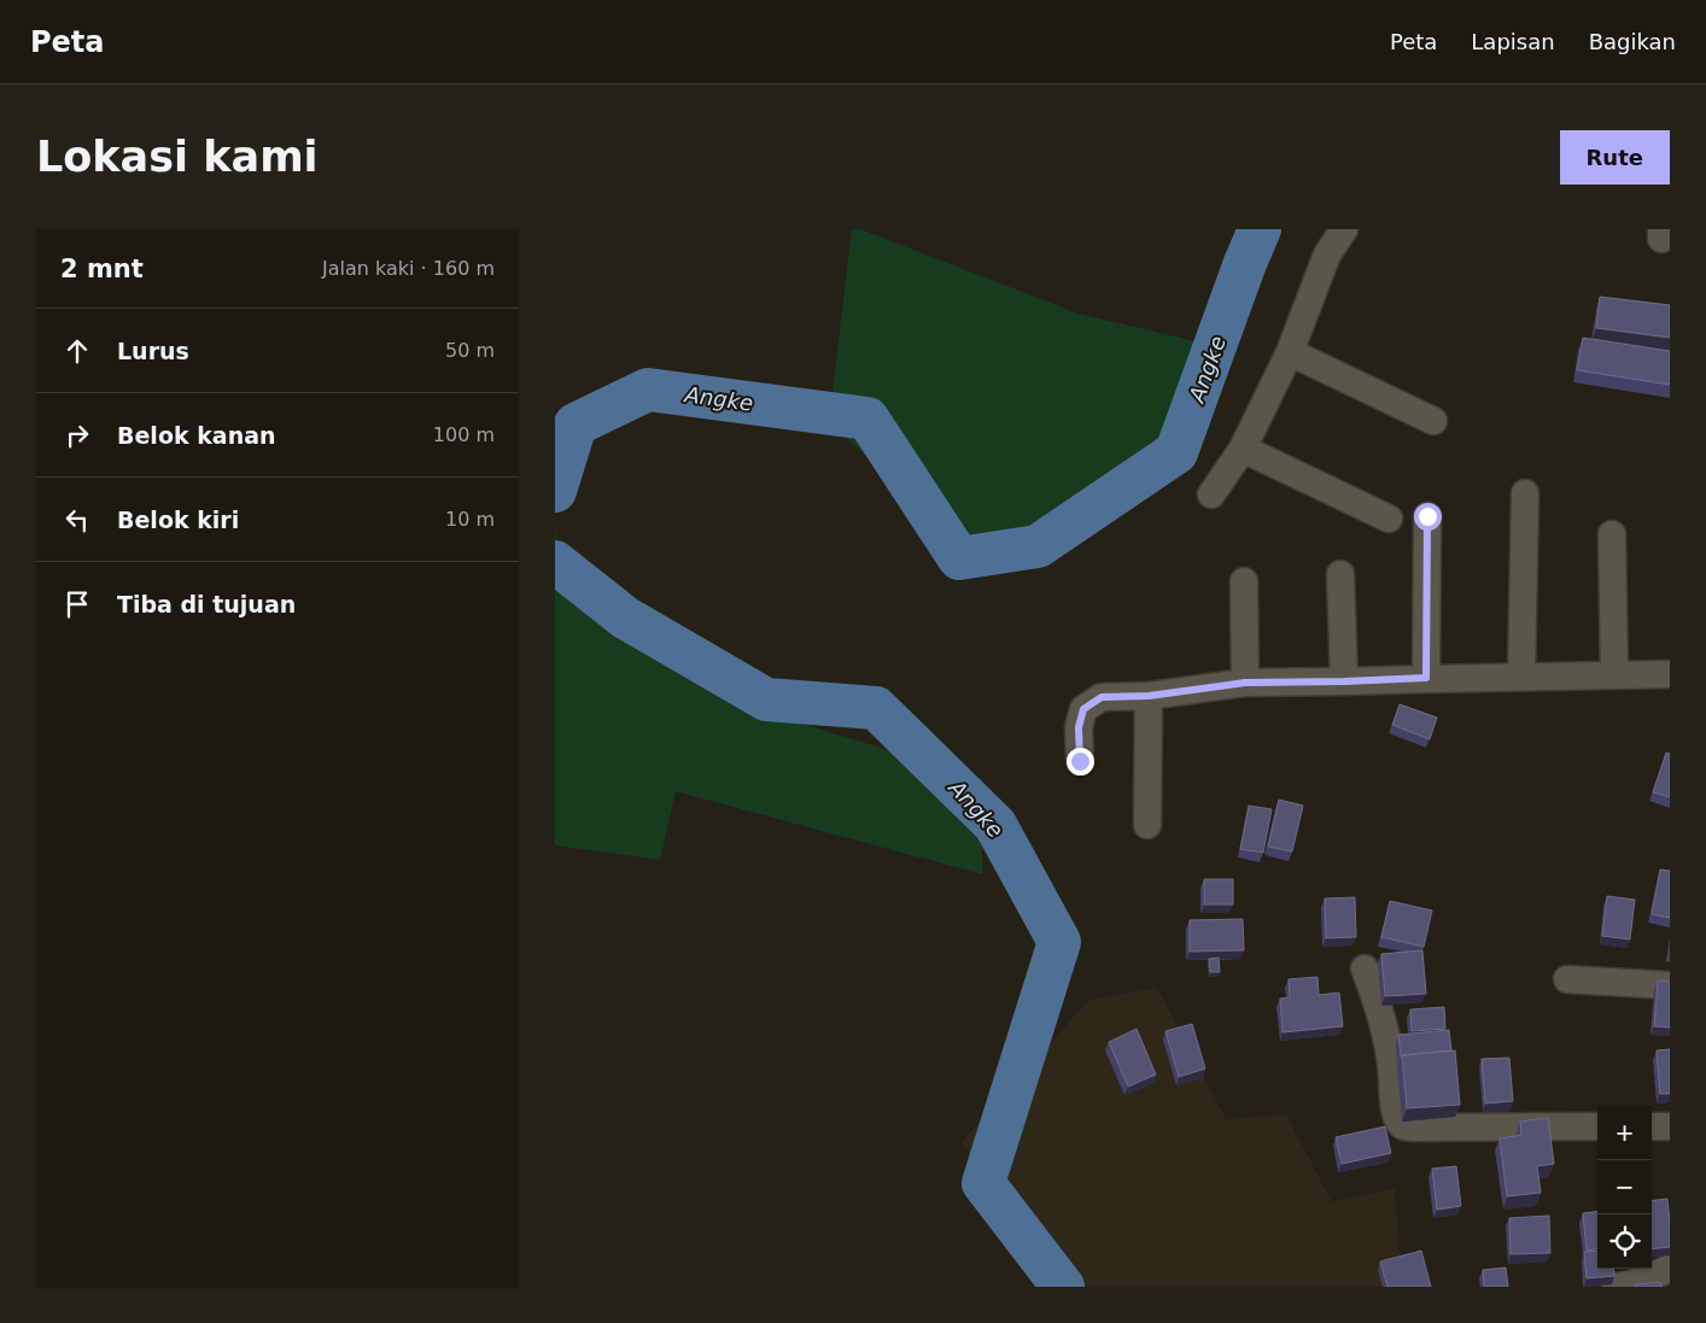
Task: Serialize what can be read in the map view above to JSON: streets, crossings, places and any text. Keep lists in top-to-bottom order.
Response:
{
  "water": ["Angke"],
  "page": {
    "header": "Peta",
    "nav": ["Peta", "Lapisan", "Bagikan"],
    "buttons": "Rute",
    "title": "Lokasi kami",
    "heading": ["2 mnt", "Jalan kaki · 160 m"],
    "list": [
      ["Lurus", "50 m"],
      ["Belok kanan", "100 m"],
      ["Belok kiri", "10 m"],
      "Tiba di tujuan"
    ],
    "map_buttons": ["+", "−"]
  }
}
